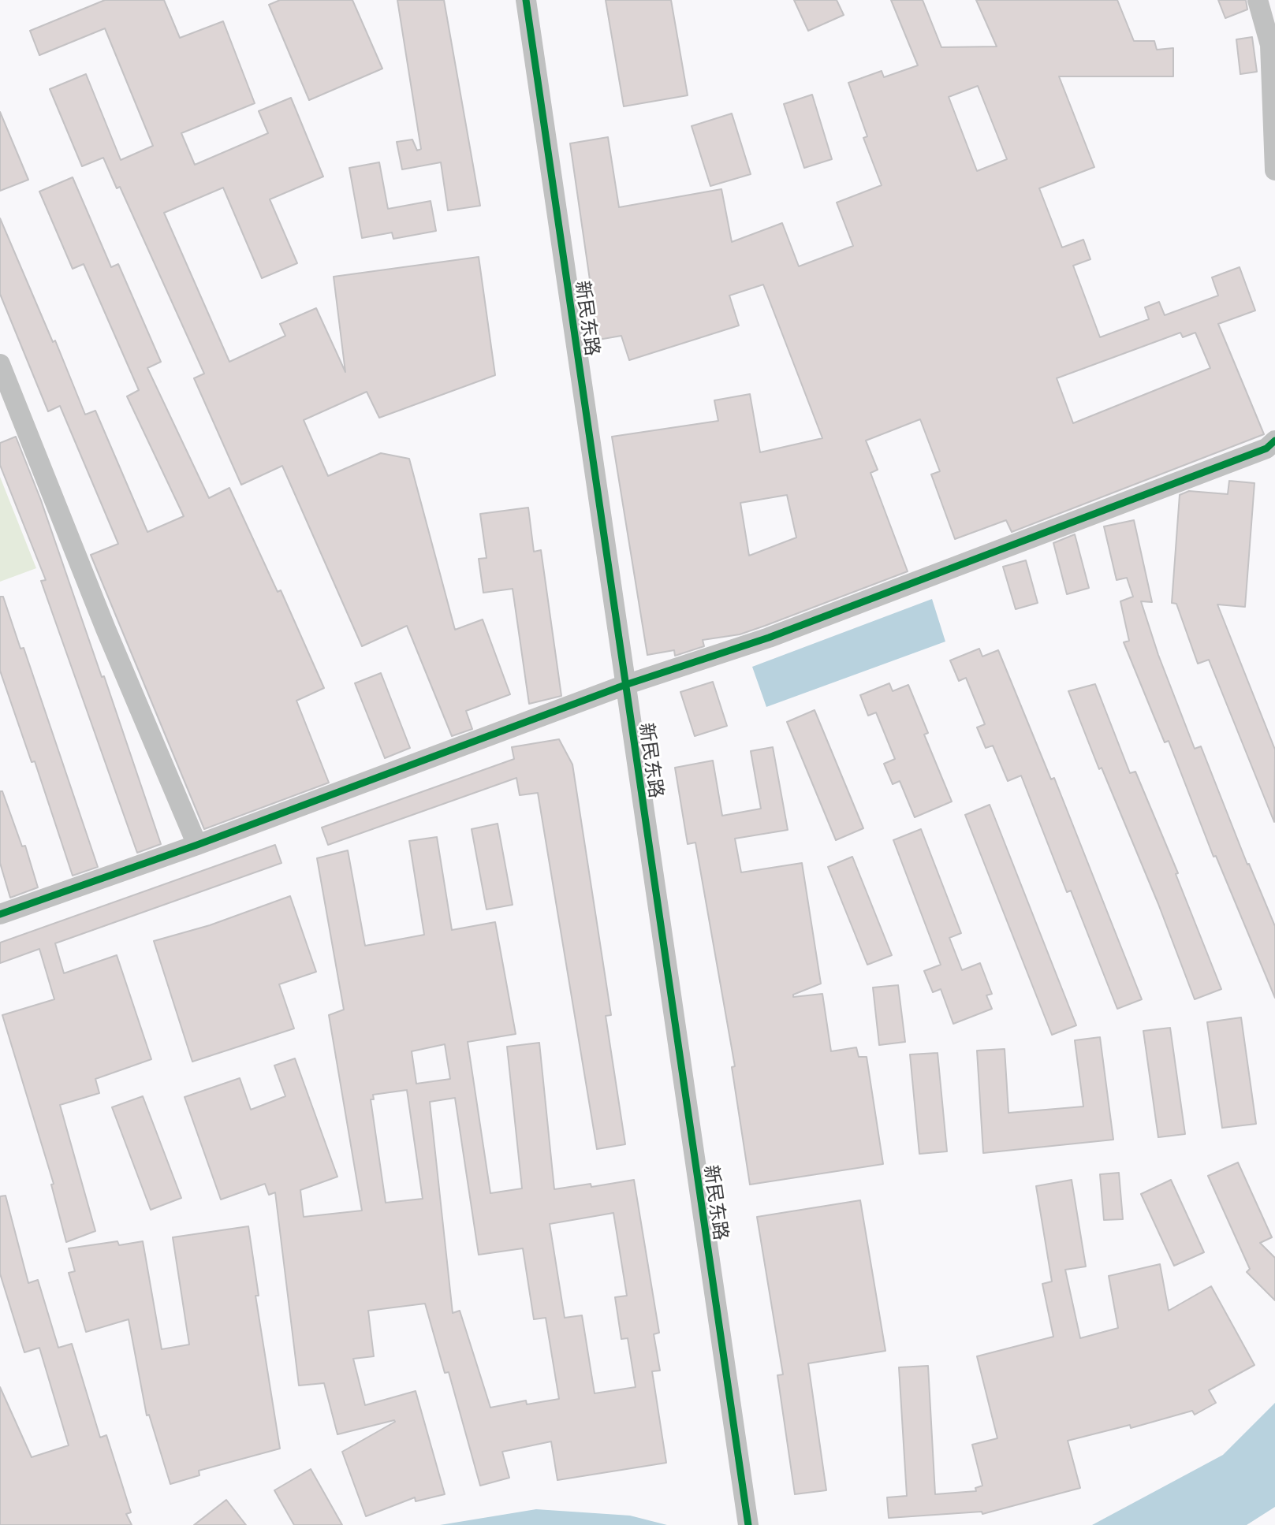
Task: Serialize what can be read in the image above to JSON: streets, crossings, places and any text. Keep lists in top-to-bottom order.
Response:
{
  "streets": {
    "street": ["新民东路"]
  }
}
